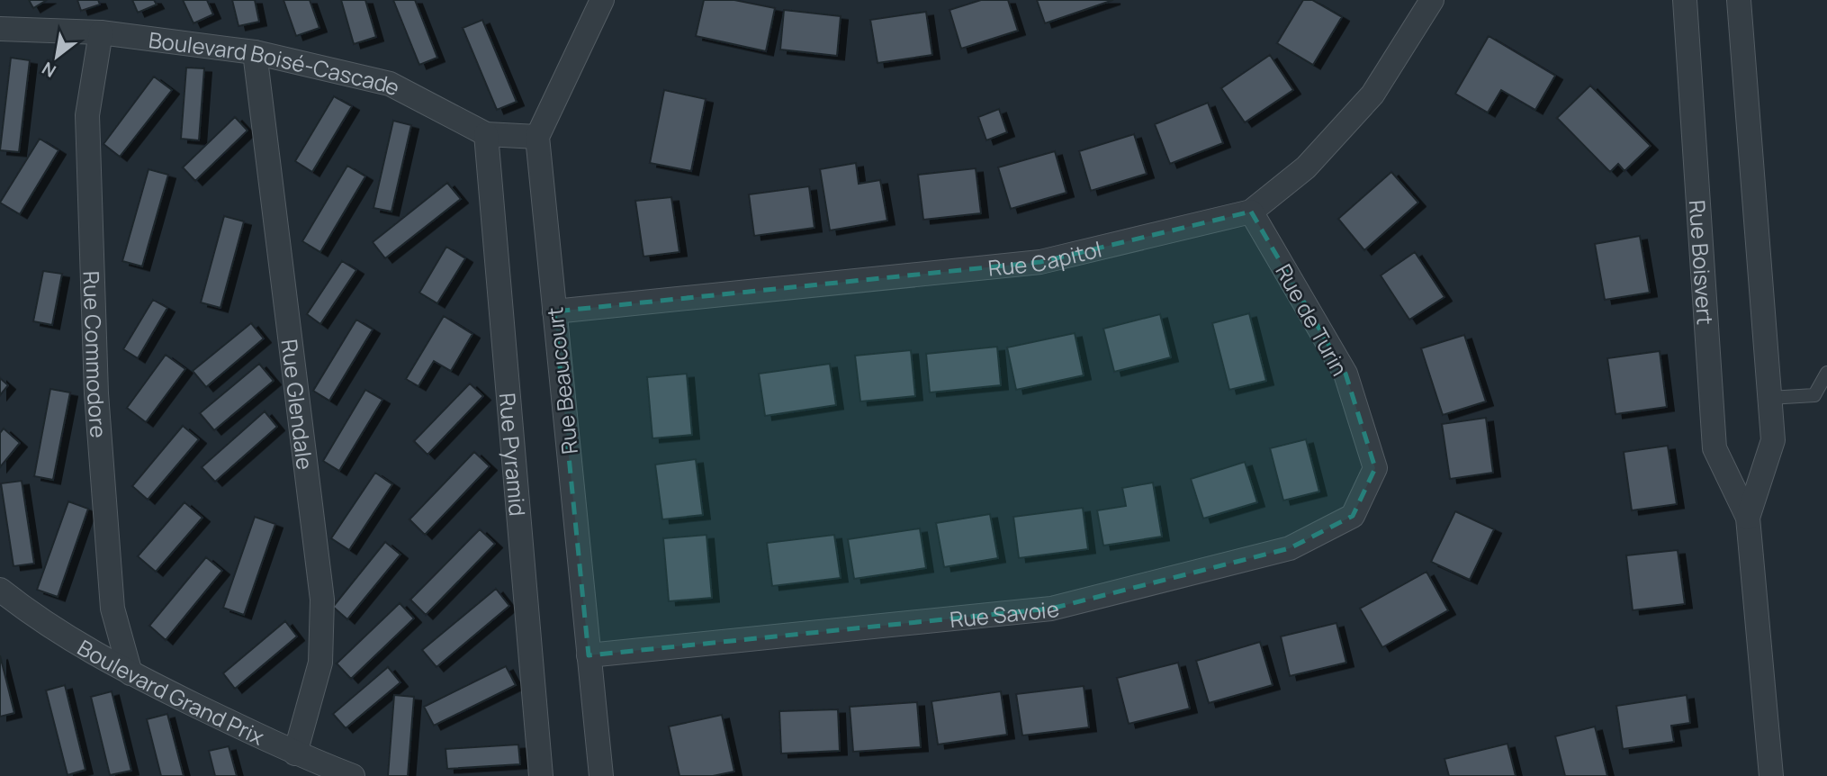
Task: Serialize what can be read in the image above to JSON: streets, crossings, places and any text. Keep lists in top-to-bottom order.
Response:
{
  "streets": {
    "street": [
      "Boulevard Boisé-Cascade",
      "Rue Capitol",
      "Rue Boisvert",
      "Rue de Turin",
      "Rue Commodore",
      "Rue Beaucourt",
      "Rue Glendale",
      "Rue Pyramid",
      "Rue Savoie",
      "Boulevard Grand Prix"
    ]
  },
  "crossings": [
    ["Boulevard Boisé-Cascade", "Rue Commodore"],
    ["Boulevard Boisé-Cascade", "Rue Beaucourt"],
    ["Boulevard Boisé-Cascade", "Rue Glendale"],
    ["Boulevard Boisé-Cascade", "Rue Pyramid"],
    ["Rue Capitol", "Rue de Turin"],
    ["Rue Capitol", "Rue Beaucourt"],
    ["Rue de Turin", "Rue Savoie"],
    ["Rue Commodore", "Boulevard Grand Prix"],
    ["Rue Beaucourt", "Rue Savoie"],
    ["Rue Glendale", "Boulevard Grand Prix"]
  ],
  "north": "bottom left"
}
